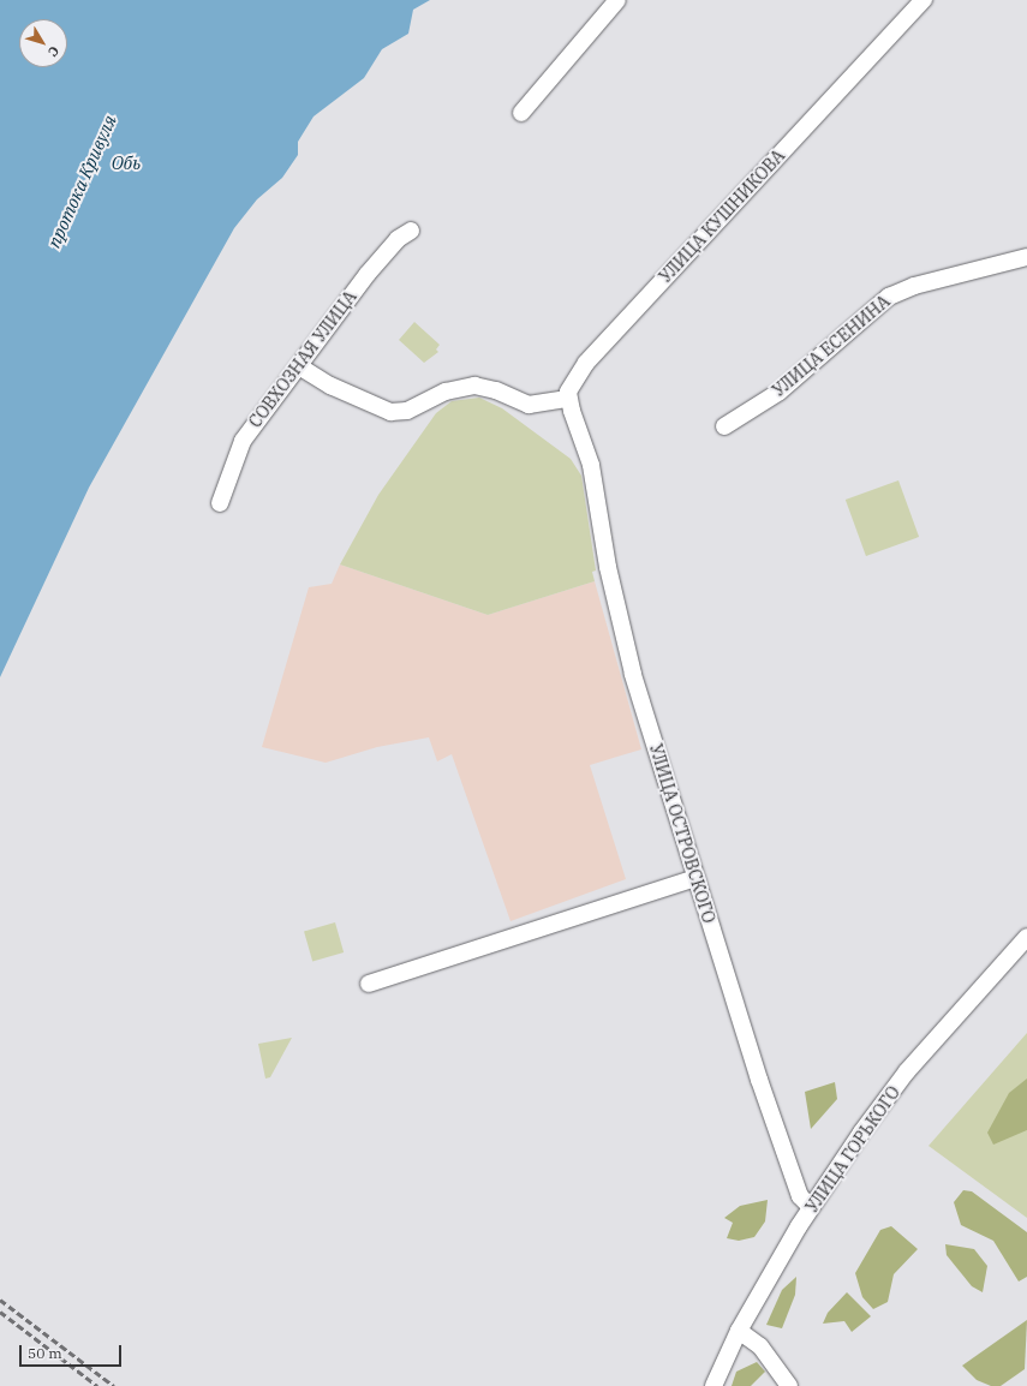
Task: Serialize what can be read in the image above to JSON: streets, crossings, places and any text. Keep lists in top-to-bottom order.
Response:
{
  "streets": {
    "street": [
      "УЛИЦА КУШНИКОВА",
      "УЛИЦА ЕСЕНИНА",
      "СОВХОЗНАЯ УЛИЦА",
      "УЛИЦА ОСТРОВСКОГО",
      "УЛИЦА ГОРЬКОГО"
    ]
  },
  "crossings": [
    ["УЛИЦА КУШНИКОВА", "УЛИЦА ОСТРОВСКОГО"],
    ["УЛИЦА ОСТРОВСКОГО", "УЛИЦА ГОРЬКОГО"]
  ],
  "water": ["Обь", "протока Кривуля"],
  "scale_bar": "50 m",
  "north": "bottom right"
}
